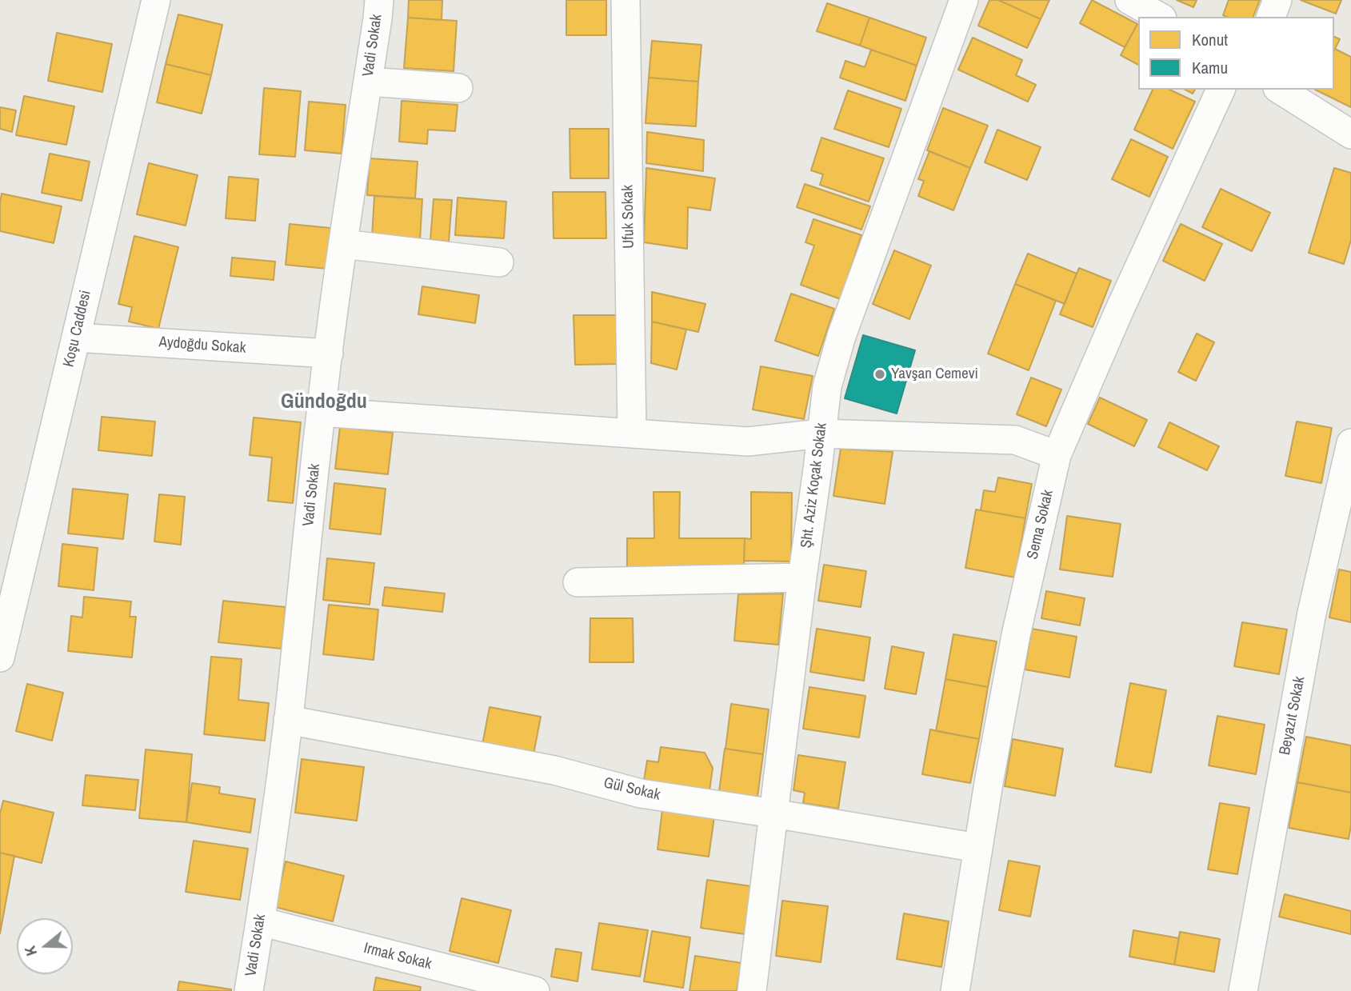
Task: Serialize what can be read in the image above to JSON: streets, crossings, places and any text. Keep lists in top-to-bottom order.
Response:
{
  "streets": {
    "street": [
      "Vadi Sokak",
      "Ufuk Sokak",
      "Koşu Caddesi",
      "Aydoğdu Sokak",
      "Şht. Aziz Koçak Sokak",
      "Sema Sokak",
      "Beyazıt Sokak",
      "Gül Sokak",
      "Irmak Sokak"
    ]
  },
  "crossings": [
    ["Vadi Sokak", "Aydoğdu Sokak"],
    ["Vadi Sokak", "Gül Sokak"],
    ["Vadi Sokak", "Irmak Sokak"],
    ["Koşu Caddesi", "Aydoğdu Sokak"],
    ["Şht. Aziz Koçak Sokak", "Gül Sokak"],
    ["Sema Sokak", "Gül Sokak"]
  ],
  "districts": ["Gündoğdu"],
  "places": ["Yavşan Cemevi"],
  "legend": ["Konut", "Kamu"],
  "north": "left"
}
